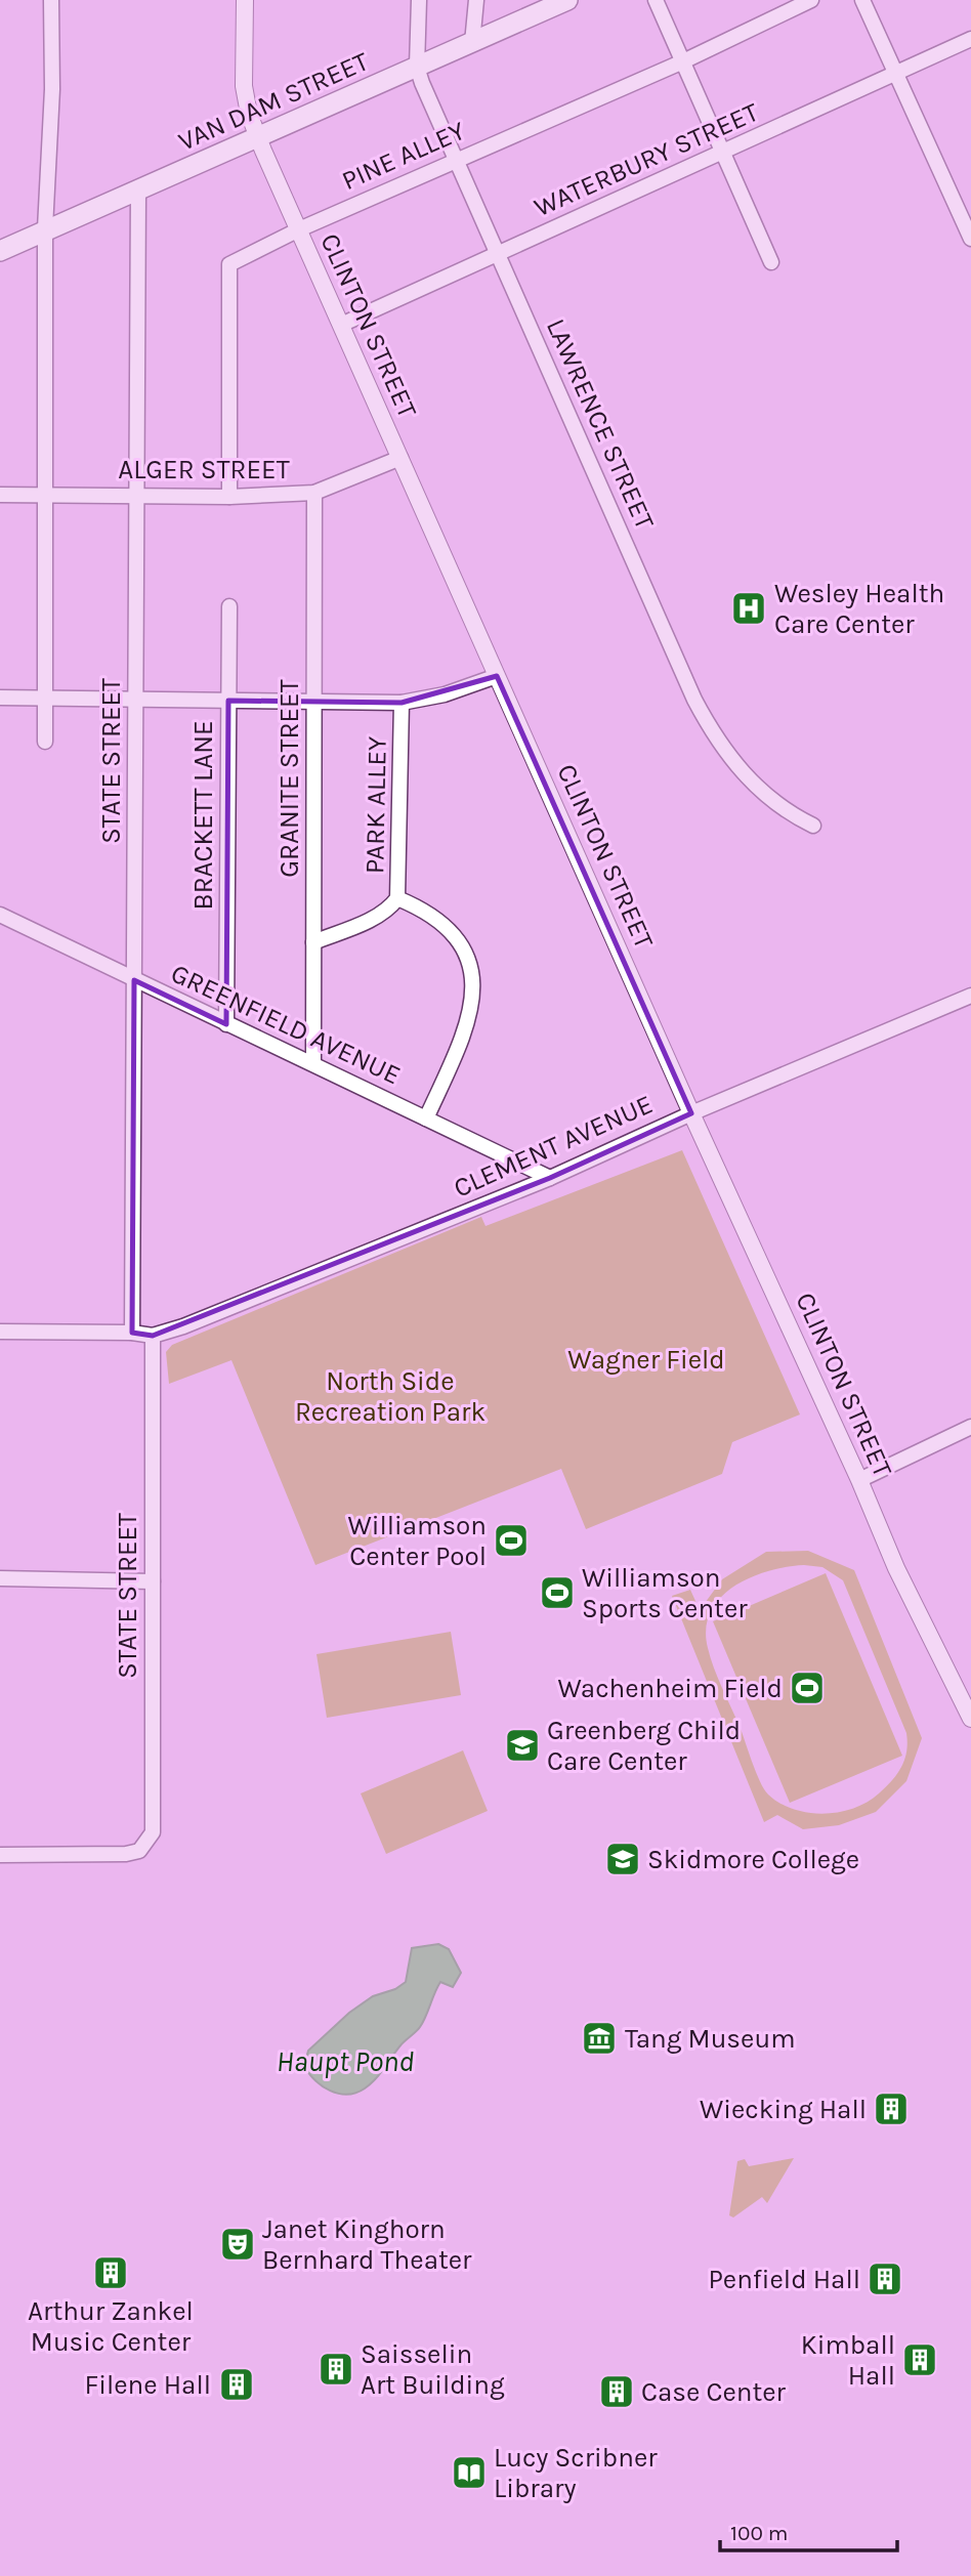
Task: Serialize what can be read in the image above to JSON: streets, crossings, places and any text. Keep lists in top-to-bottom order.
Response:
{
  "streets": {
    "main road": ["VAN DAM STREET"],
    "street": [
      "PINE ALLEY",
      "WATERBURY STREET",
      "CLINTON STREET",
      "LAWRENCE STREET",
      "ALGER STREET",
      "STATE STREET",
      "GRANITE STREET",
      "PARK ALLEY",
      "BRACKETT LANE",
      "GREENFIELD AVENUE",
      "CLEMENT AVENUE"
    ]
  },
  "crossings": [
    ["VAN DAM STREET", "CLINTON STREET"],
    ["VAN DAM STREET", "LAWRENCE STREET"],
    ["VAN DAM STREET", "STATE STREET"],
    ["PINE ALLEY", "CLINTON STREET"],
    ["PINE ALLEY", "LAWRENCE STREET"],
    ["PINE ALLEY", "ALGER STREET"],
    ["WATERBURY STREET", "CLINTON STREET"],
    ["WATERBURY STREET", "LAWRENCE STREET"],
    ["CLINTON STREET", "ALGER STREET"],
    ["CLINTON STREET", "CLEMENT AVENUE"],
    ["ALGER STREET", "STATE STREET"],
    ["ALGER STREET", "GRANITE STREET"],
    ["STATE STREET", "GREENFIELD AVENUE"],
    ["STATE STREET", "CLEMENT AVENUE"],
    ["GRANITE STREET", "PARK ALLEY"],
    ["GRANITE STREET", "GREENFIELD AVENUE"],
    ["PARK ALLEY", "GREENFIELD AVENUE"],
    ["BRACKETT LANE", "GREENFIELD AVENUE"],
    ["GREENFIELD AVENUE", "CLEMENT AVENUE"]
  ],
  "water": ["Haupt Pond"],
  "parks": ["Wagner Field", "North Side Recreation Park"],
  "places": {
    "hospital": ["Wesley Health Care Center"],
    "sports": ["Williamson Center Pool", "Williamson Sports Center", "Wachenheim Field"],
    "school or university": ["Greenberg Child Care Center", "Skidmore College"],
    "museum": ["Tang Museum"],
    "building": [
      "Wiecking Hall",
      "Arthur Zankel Music Center",
      "Penfield Hall",
      "Kimball Hall",
      "Saisselin Art Building",
      "Filene Hall",
      "Case Center"
    ],
    "theatre": ["Janet Kinghorn Bernhard Theater"],
    "library": ["Lucy Scribner Library"]
  },
  "scale_bar": "100 m"
}
